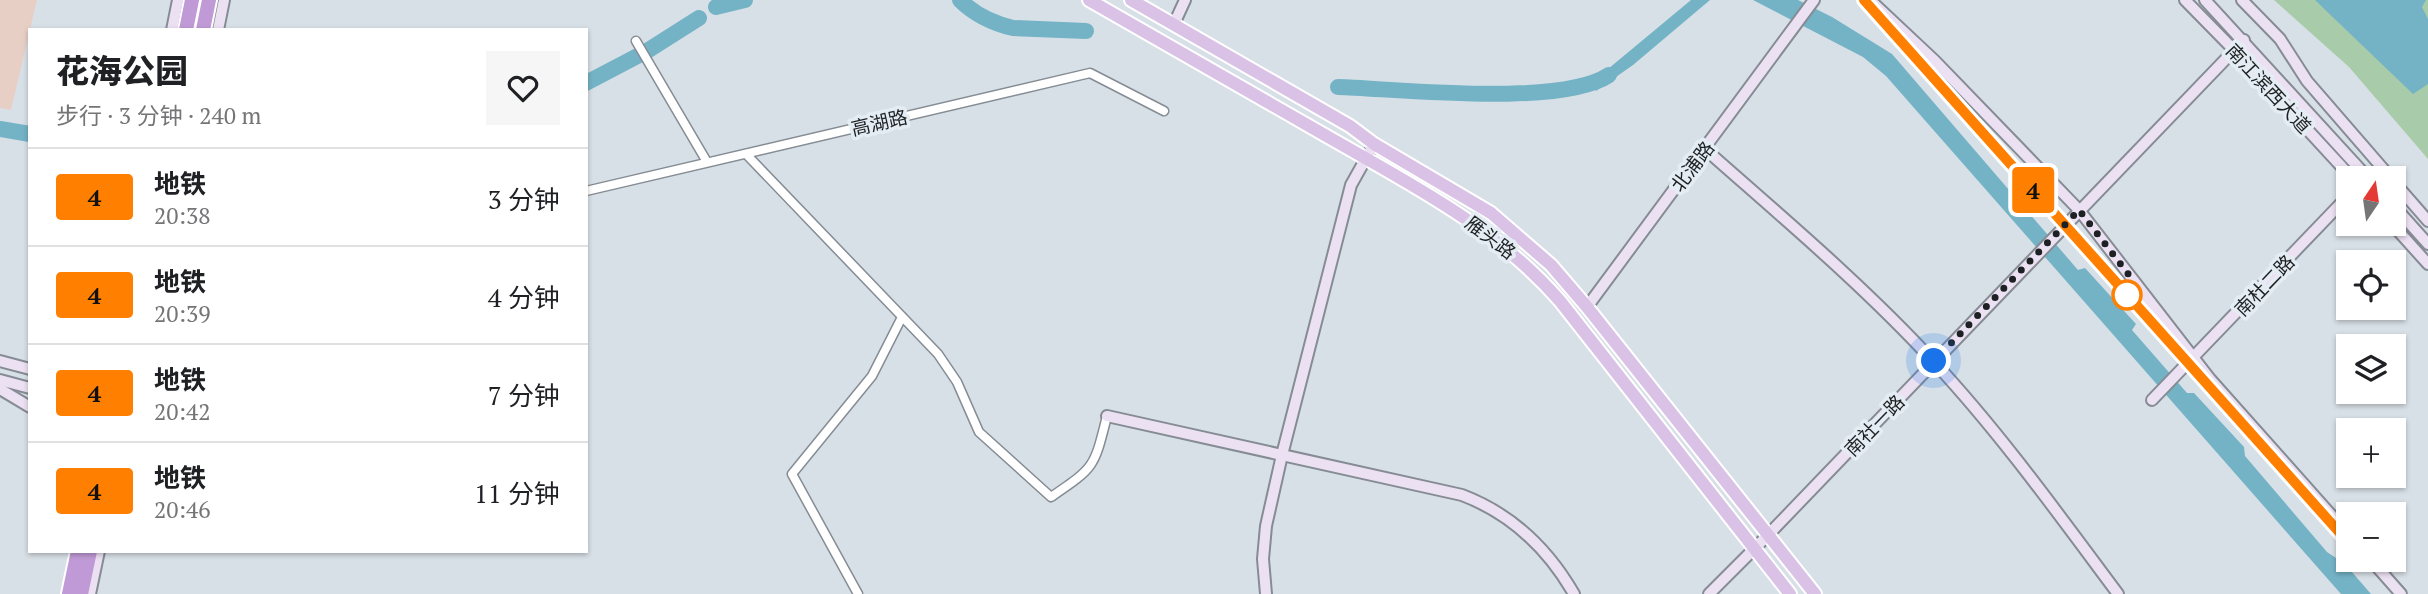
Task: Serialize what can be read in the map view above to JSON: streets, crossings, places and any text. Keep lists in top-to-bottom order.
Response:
{
  "streets": {
    "main road": ["雁头路"],
    "street": [
      "南江滨西大道",
      "高湖路",
      "北浦路",
      "南杜二路",
      "南社一路"
    ]
  },
  "crossings": [
    ["北浦路", "雁头路"],
    ["雁头路", "南社一路"]
  ],
  "lines": ["metro line 4"],
  "north": "top",
  "page": {
    "on_map": "4",
    "heading": ["花海公园", "步行 · 3 分钟 · 240 m"],
    "list": [
      {
        "mark": "4",
        "name": "地铁",
        "note": "20:38",
        "value": "3 分钟"
      },
      {
        "mark": "4",
        "name": "地铁",
        "note": "20:39",
        "value": "4 分钟"
      },
      {
        "mark": "4",
        "name": "地铁",
        "note": "20:42",
        "value": "7 分钟"
      },
      {
        "mark": "4",
        "name": "地铁",
        "note": "20:46",
        "value": "11 分钟"
      }
    ],
    "map_buttons": ["+", "−"]
  }
}
